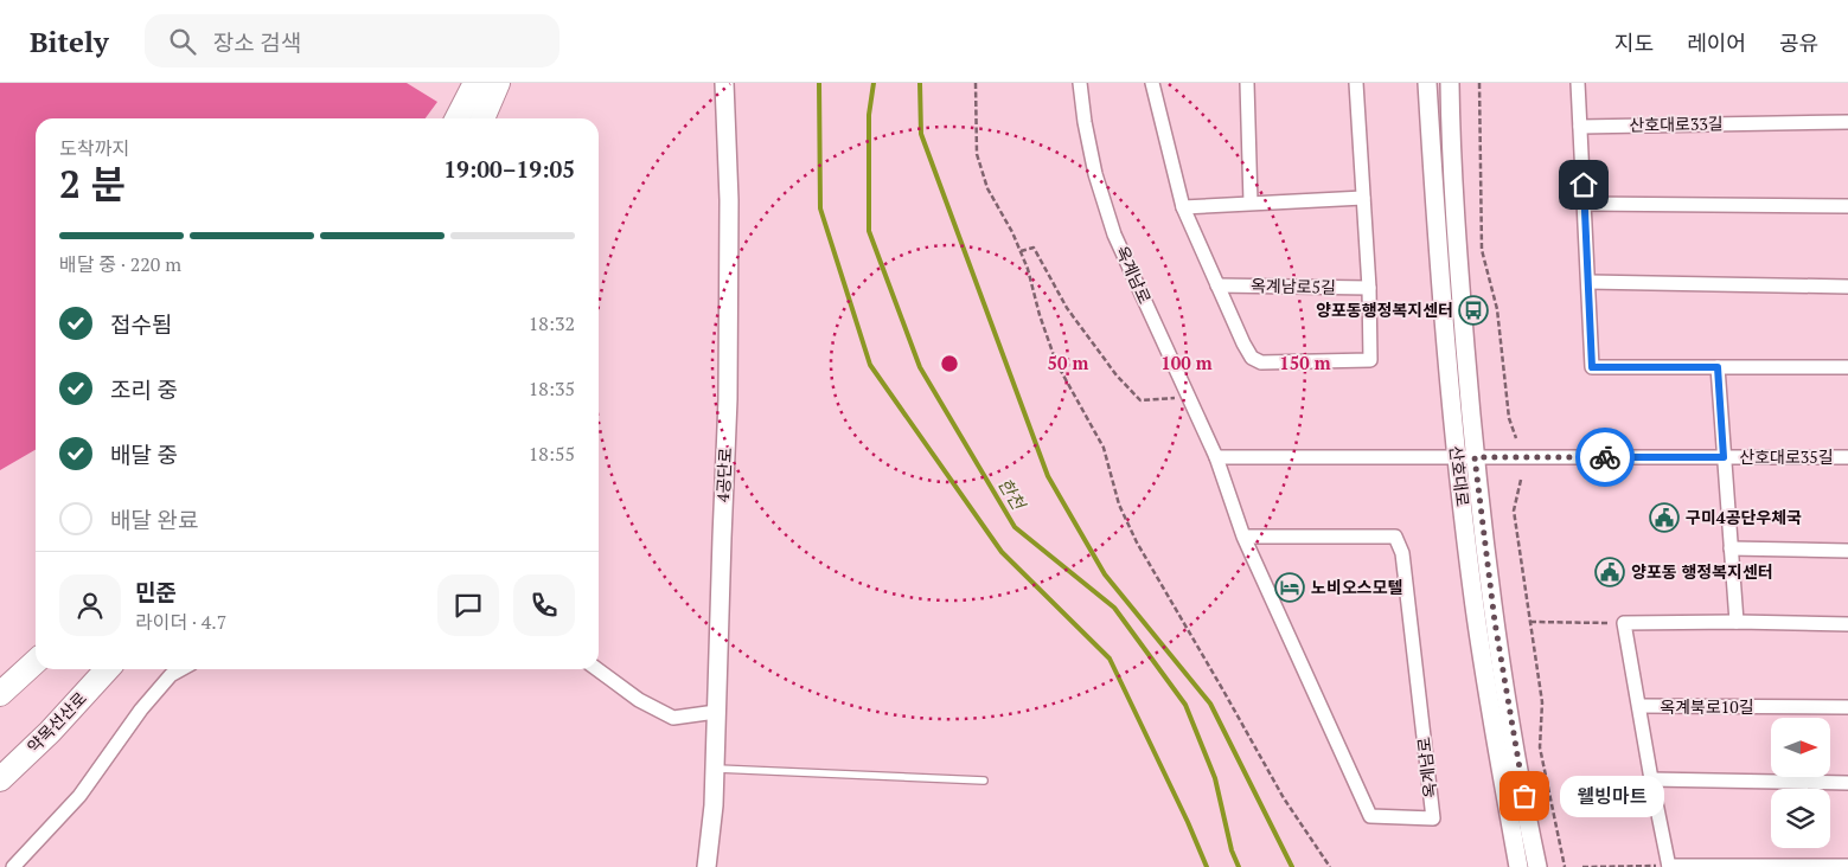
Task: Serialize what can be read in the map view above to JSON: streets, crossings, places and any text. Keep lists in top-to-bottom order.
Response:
{
  "streets": {
    "highway": ["약목선산로"],
    "street": [
      "산호대로33길",
      "옥계남로",
      "옥계남로5길",
      "산호대로35길",
      "4공단로",
      "산호대로",
      "옥계북로10길"
    ]
  },
  "crossings": [
    ["산호대로35길", "산호대로"]
  ],
  "water": ["한천"],
  "places": {
    "bus stop": ["양포동행정복지센터"],
    "public building": ["구미4공단우체국", "양포동 행정복지센터"],
    "hotel": ["노비오스모텔"],
    "other": ["웰빙마트"]
  },
  "north": "right",
  "page": {
    "header": "Bitely",
    "search": "장소 검색",
    "nav": ["지도", "레이어", "공유"],
    "heading": ["2 분", "도착까지", "19:00–19:05"],
    "panel": ["민준", "라이더 · 4.7"],
    "bar": "배달 중 · 220 m",
    "list": [
      ["접수됨", "18:32"],
      ["조리 중", "18:35"],
      ["배달 중", "18:55"],
      "배달 완료"
    ],
    "bubble": "웰빙마트"
  },
  "rings": ["50 m", "100 m", "150 m"]
}
